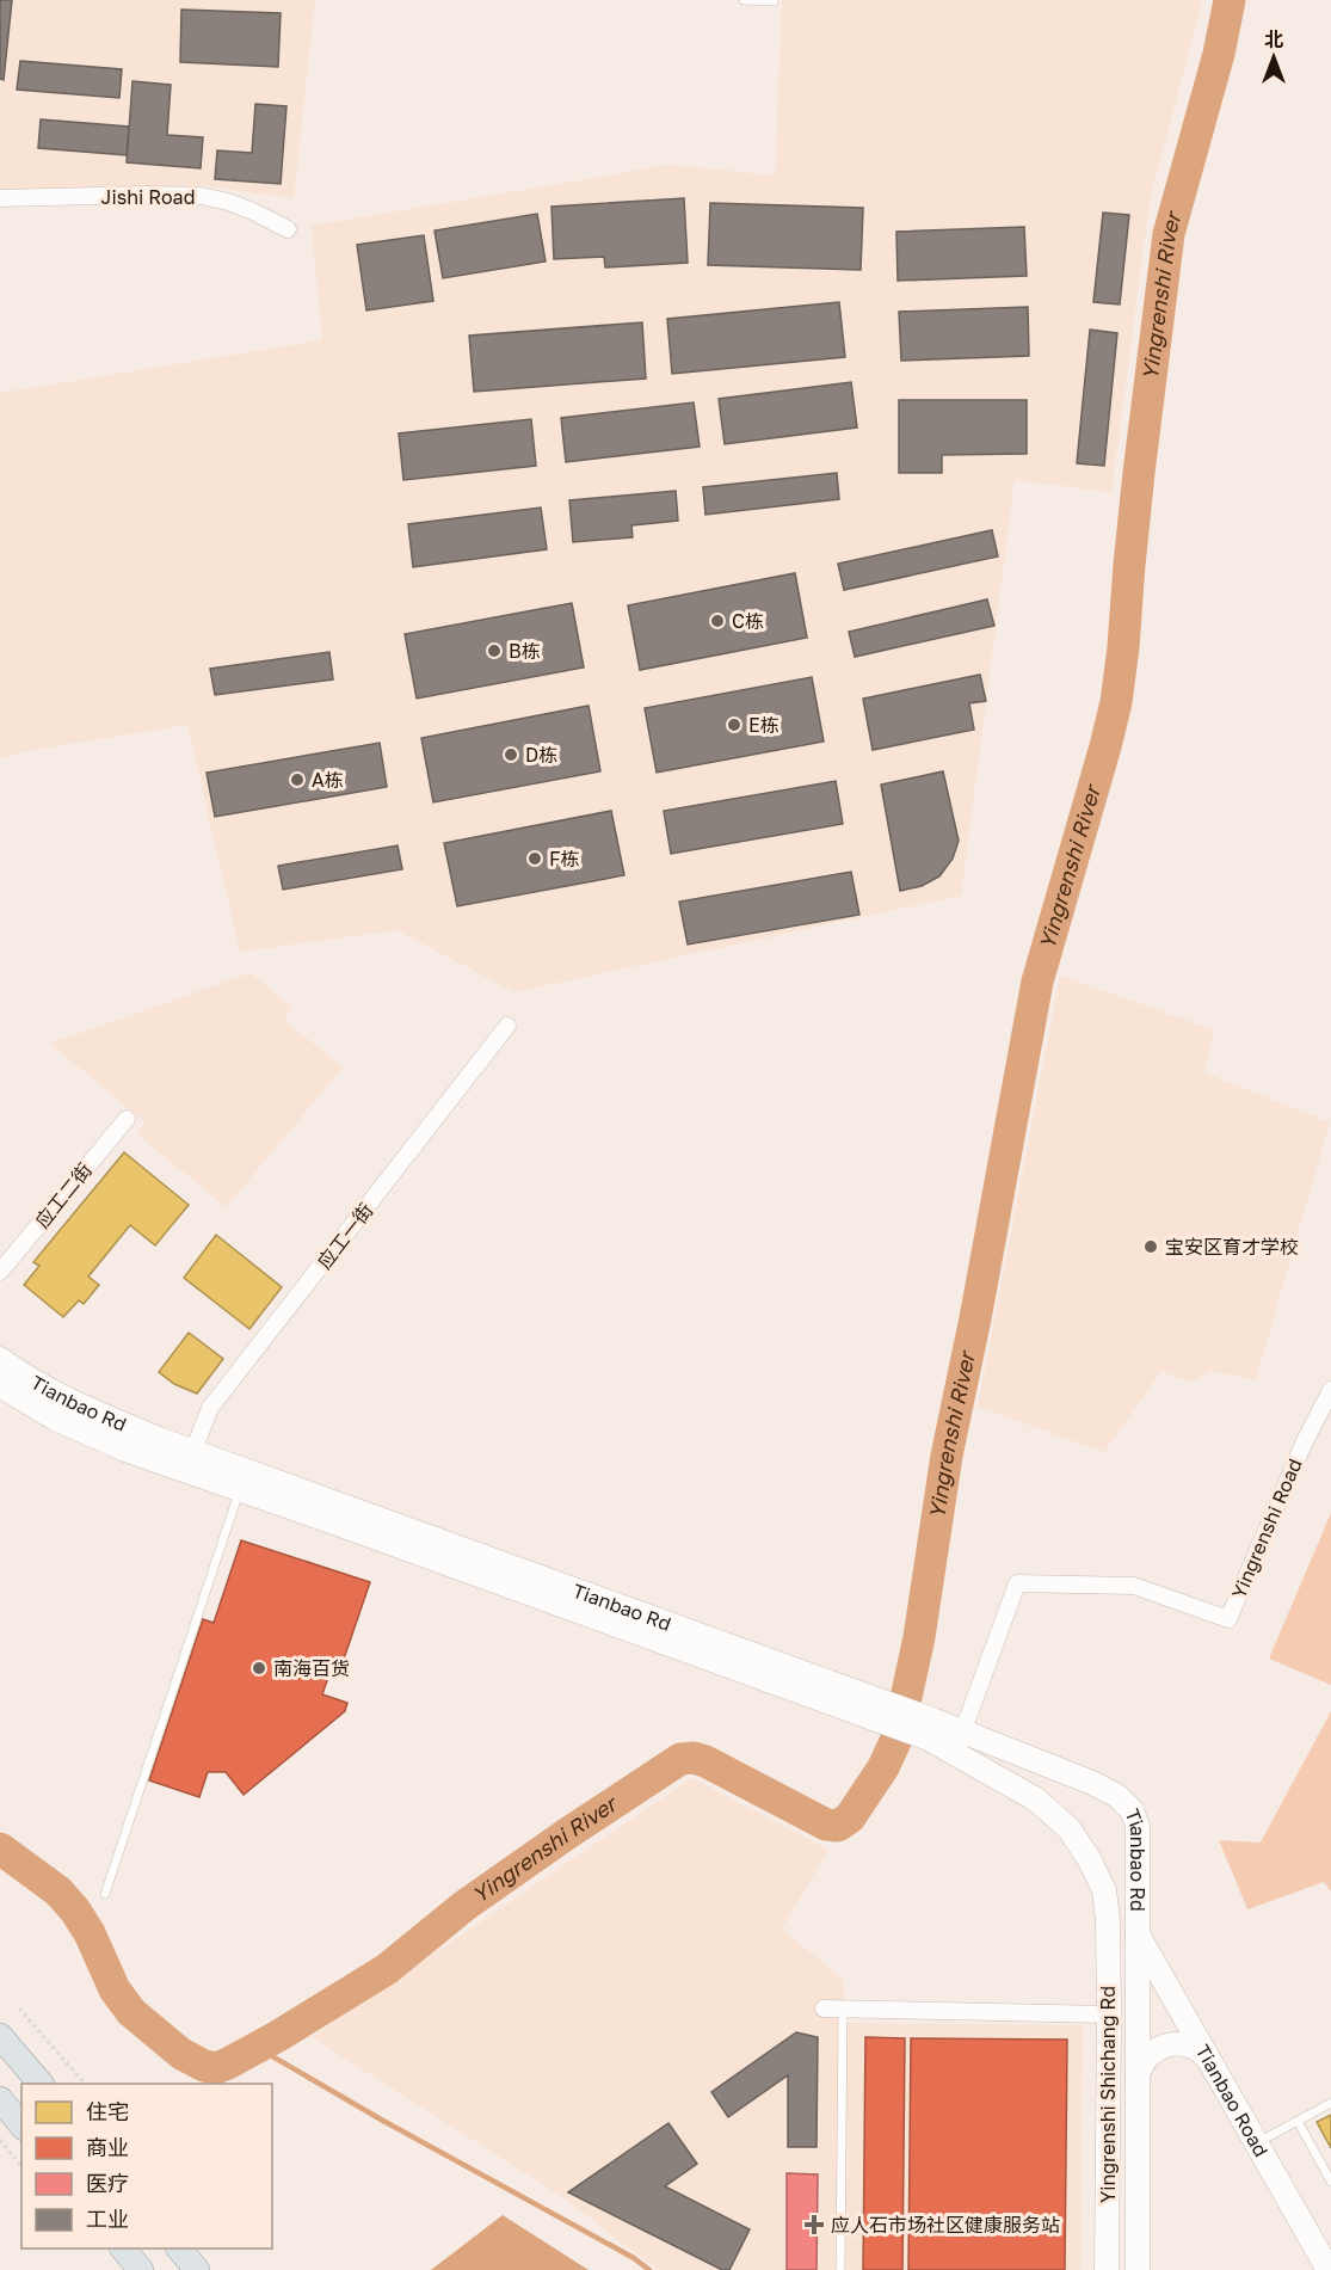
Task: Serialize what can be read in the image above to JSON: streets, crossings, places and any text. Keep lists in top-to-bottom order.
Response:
{
  "streets": {
    "street": [
      "Jishi Road",
      "应工二街",
      "应工一街",
      "Tianbao Rd",
      "Yingrenshi Road",
      "Yingrenshi Shichang Rd",
      "Tianbao Road"
    ]
  },
  "crossings": [
    ["应工一街", "Tianbao Rd"],
    ["Tianbao Rd", "Yingrenshi Road"],
    ["Tianbao Rd", "Yingrenshi Shichang Rd"],
    ["Tianbao Rd", "Tianbao Road"],
    ["Yingrenshi Shichang Rd", "Tianbao Road"]
  ],
  "water": ["Yingrenshi River"],
  "places": {
    "other": [
      "C栋",
      "B栋",
      "E栋",
      "D栋",
      "A栋",
      "F栋",
      "宝安区育才学校",
      "南海百货"
    ],
    "health": ["应人石市场社区健康服务站"]
  },
  "legend": [
    "住宅",
    "商业",
    "医疗",
    "工业"
  ],
  "north": "top"
}
